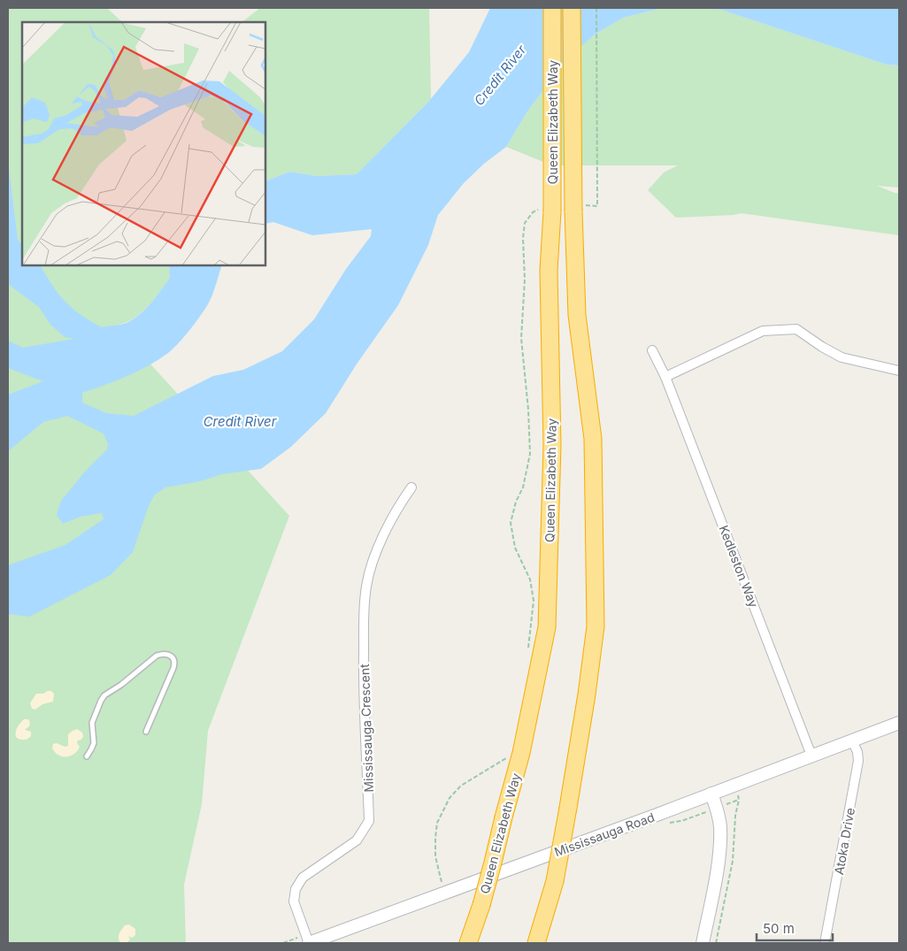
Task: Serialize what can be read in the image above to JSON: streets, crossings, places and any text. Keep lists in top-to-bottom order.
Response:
{
  "streets": {
    "highway": ["Queen Elizabeth Way"],
    "main road": ["Mississauga Road"],
    "street": ["Kedleston Way", "Mississauga Crescent", "Atoka Drive"]
  },
  "crossings": [
    ["Kedleston Way", "Mississauga Road"],
    ["Mississauga Crescent", "Mississauga Road"],
    ["Mississauga Road", "Atoka Drive"]
  ],
  "water": ["Credit River"],
  "scale_bar": "50 m"
}
